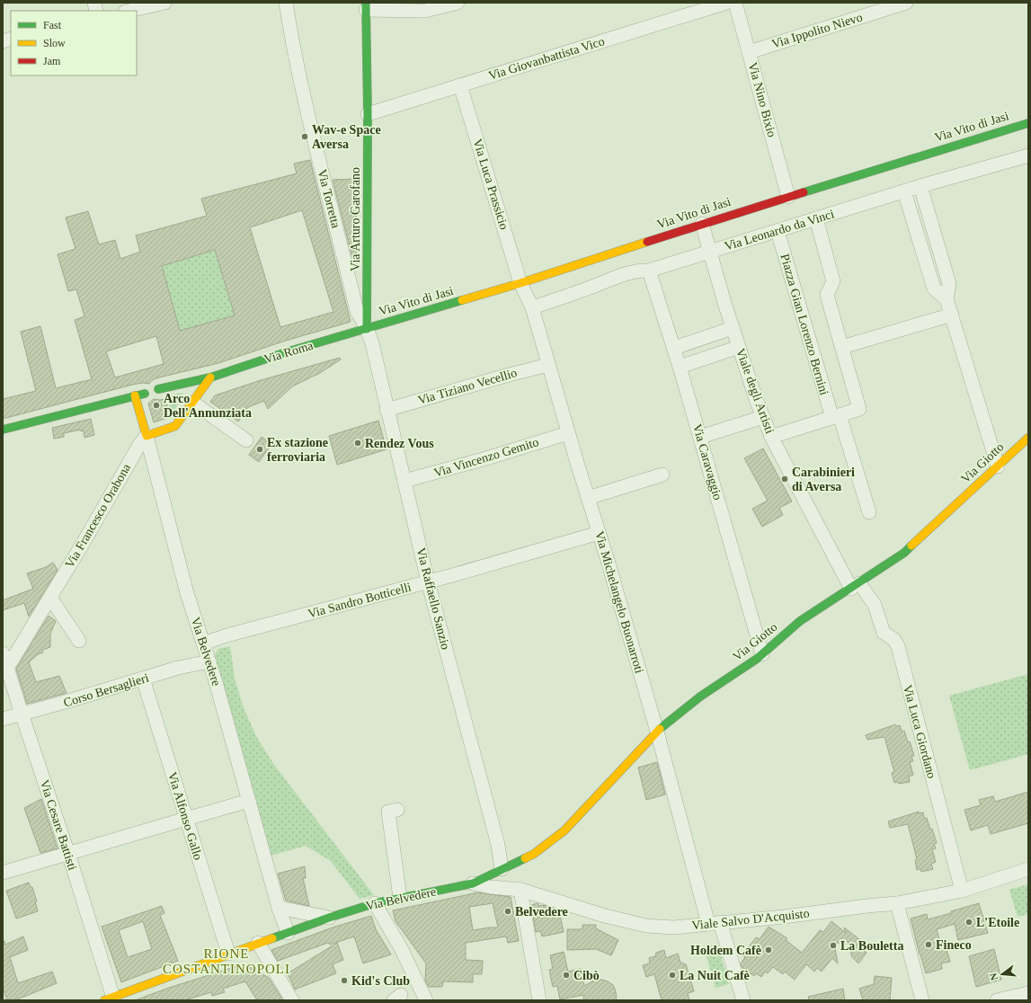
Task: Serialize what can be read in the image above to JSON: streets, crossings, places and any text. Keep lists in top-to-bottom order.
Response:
{
  "streets": {
    "street": [
      "Via Ippolito Nievo",
      "Via Giovanbattista Vico",
      "Via Nino Bixio",
      "Via Vito di Jasi",
      "Via Luca Prassicio",
      "Via Torretta",
      "Via Arturo Garofano",
      "Via Leonardo da Vinci",
      "Piazza Gian Lorenzo Bernini",
      "Via Roma",
      "Via Tiziano Vecellio",
      "Viale degli Artisti",
      "Via Vincenzo Gemito",
      "Via Caravaggio",
      "Via Giotto",
      "Via Francesco Orabona",
      "Via Raffaello Sanzio",
      "Via Sandro Botticelli",
      "Via Michelangelo Buonarroti",
      "Via Belvedere",
      "Corso Bersaglieri",
      "Via Luca Giordano",
      "Via Alfonso Gallo",
      "Via Cesare Battisti",
      "Viale Salvo D'Acquisto"
    ]
  },
  "crossings": [
    ["Via Ippolito Nievo", "Via Nino Bixio"],
    ["Via Giovanbattista Vico", "Via Luca Prassicio"],
    ["Via Giovanbattista Vico", "Via Arturo Garofano"],
    ["Via Nino Bixio", "Via Vito di Jasi"],
    ["Via Vito di Jasi", "Via Luca Prassicio"],
    ["Via Vito di Jasi", "Via Torretta"],
    ["Via Vito di Jasi", "Via Arturo Garofano"],
    ["Via Vito di Jasi", "Via Roma"],
    ["Via Vito di Jasi", "Viale degli Artisti"],
    ["Via Vito di Jasi", "Via Raffaello Sanzio"],
    ["Via Vito di Jasi", "Via Michelangelo Buonarroti"],
    ["Via Luca Prassicio", "Via Michelangelo Buonarroti"],
    ["Via Torretta", "Via Arturo Garofano"],
    ["Via Torretta", "Via Roma"],
    ["Via Torretta", "Via Raffaello Sanzio"],
    ["Via Arturo Garofano", "Via Roma"],
    ["Via Arturo Garofano", "Via Raffaello Sanzio"],
    ["Via Leonardo da Vinci", "Piazza Gian Lorenzo Bernini"],
    ["Via Leonardo da Vinci", "Viale degli Artisti"],
    ["Via Leonardo da Vinci", "Via Caravaggio"],
    ["Via Leonardo da Vinci", "Via Michelangelo Buonarroti"],
    ["Via Roma", "Via Raffaello Sanzio"],
    ["Via Tiziano Vecellio", "Via Raffaello Sanzio"],
    ["Via Tiziano Vecellio", "Via Michelangelo Buonarroti"],
    ["Viale degli Artisti", "Via Giotto"],
    ["Viale degli Artisti", "Via Luca Giordano"],
    ["Via Vincenzo Gemito", "Via Raffaello Sanzio"],
    ["Via Vincenzo Gemito", "Via Michelangelo Buonarroti"],
    ["Via Caravaggio", "Via Giotto"],
    ["Via Giotto", "Via Raffaello Sanzio"],
    ["Via Giotto", "Via Michelangelo Buonarroti"],
    ["Via Giotto", "Via Belvedere"],
    ["Via Giotto", "Via Luca Giordano"],
    ["Via Francesco Orabona", "Via Belvedere"],
    ["Via Francesco Orabona", "Via Cesare Battisti"],
    ["Via Raffaello Sanzio", "Via Sandro Botticelli"],
    ["Via Raffaello Sanzio", "Via Belvedere"],
    ["Via Sandro Botticelli", "Via Michelangelo Buonarroti"],
    ["Via Sandro Botticelli", "Via Belvedere"],
    ["Via Michelangelo Buonarroti", "Viale Salvo D'Acquisto"],
    ["Via Belvedere", "Corso Bersaglieri"],
    ["Via Belvedere", "Viale Salvo D'Acquisto"],
    ["Corso Bersaglieri", "Via Alfonso Gallo"],
    ["Corso Bersaglieri", "Via Cesare Battisti"],
    ["Via Luca Giordano", "Viale Salvo D'Acquisto"]
  ],
  "districts": ["RIONE COSTANTINOPOLI"],
  "places": [
    "Wav-e Space Aversa",
    "Arco Dell'Annunziata",
    "Rendez Vous",
    "Ex stazione ferroviaria",
    "Carabinieri di Aversa",
    "Belvedere",
    "L'Etoile",
    "Fineco",
    "La Bouletta",
    "Holdem Cafè",
    "Cibò",
    "La Nuit Cafè",
    "Kid's Club"
  ],
  "legend": ["Fast", "Slow", "Jam"],
  "north": "left"
}
